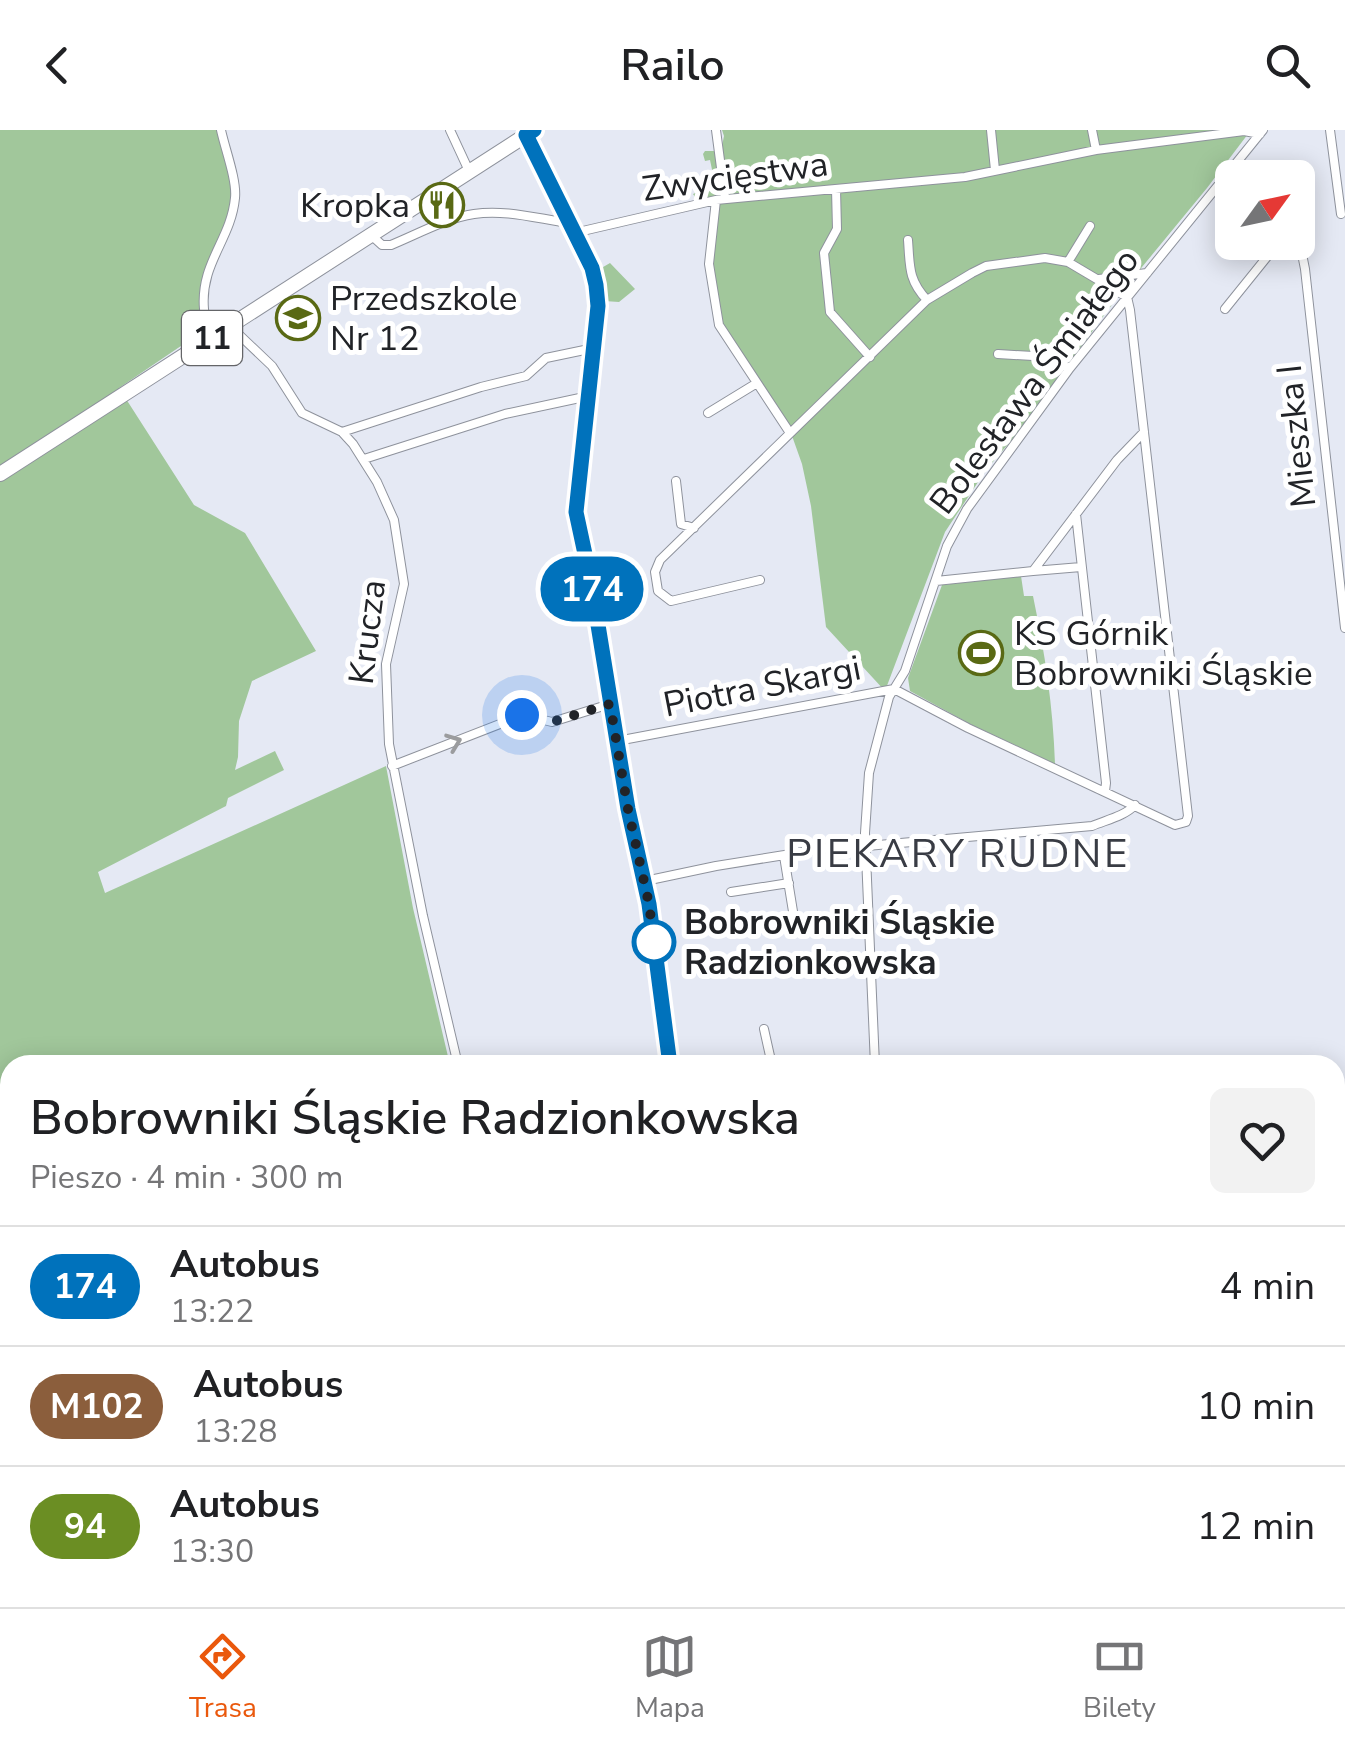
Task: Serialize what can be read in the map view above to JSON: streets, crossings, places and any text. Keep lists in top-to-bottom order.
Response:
{
  "streets": {
    "highway": ["11"],
    "street": [
      "Zwycięstwa",
      "Bolesława Śmiałego",
      "Mieszka I",
      "Krucza",
      "Piotra Skargi"
    ]
  },
  "crossings": [
    ["Zwycięstwa", "Bolesława Śmiałego"],
    ["11", "Krucza"],
    ["Bolesława Śmiałego", "Piotra Skargi"]
  ],
  "districts": ["PIEKARY RUDNE"],
  "places": {
    "restaurant": ["Kropka"],
    "school or university": ["Przedszkole Nr 12"],
    "sports": ["KS Górnik Bobrowniki Śląskie"],
    "other": ["Bobrowniki Śląskie Radzionkowska"]
  },
  "lines": ["bus line 174"],
  "north": "top right",
  "page": {
    "header": "Railo",
    "on_map": "174",
    "heading": ["Bobrowniki Śląskie Radzionkowska", "Pieszo · 4 min · 300 m"],
    "list": [
      {
        "mark": "174",
        "name": "Autobus",
        "note": "13:22",
        "value": "4 min"
      },
      {
        "mark": "M102",
        "name": "Autobus",
        "note": "13:28",
        "value": "10 min"
      },
      {
        "mark": "94",
        "name": "Autobus",
        "note": "13:30",
        "value": "12 min"
      }
    ],
    "tabs": ["Trasa", "Mapa", "Bilety"]
  }
}
